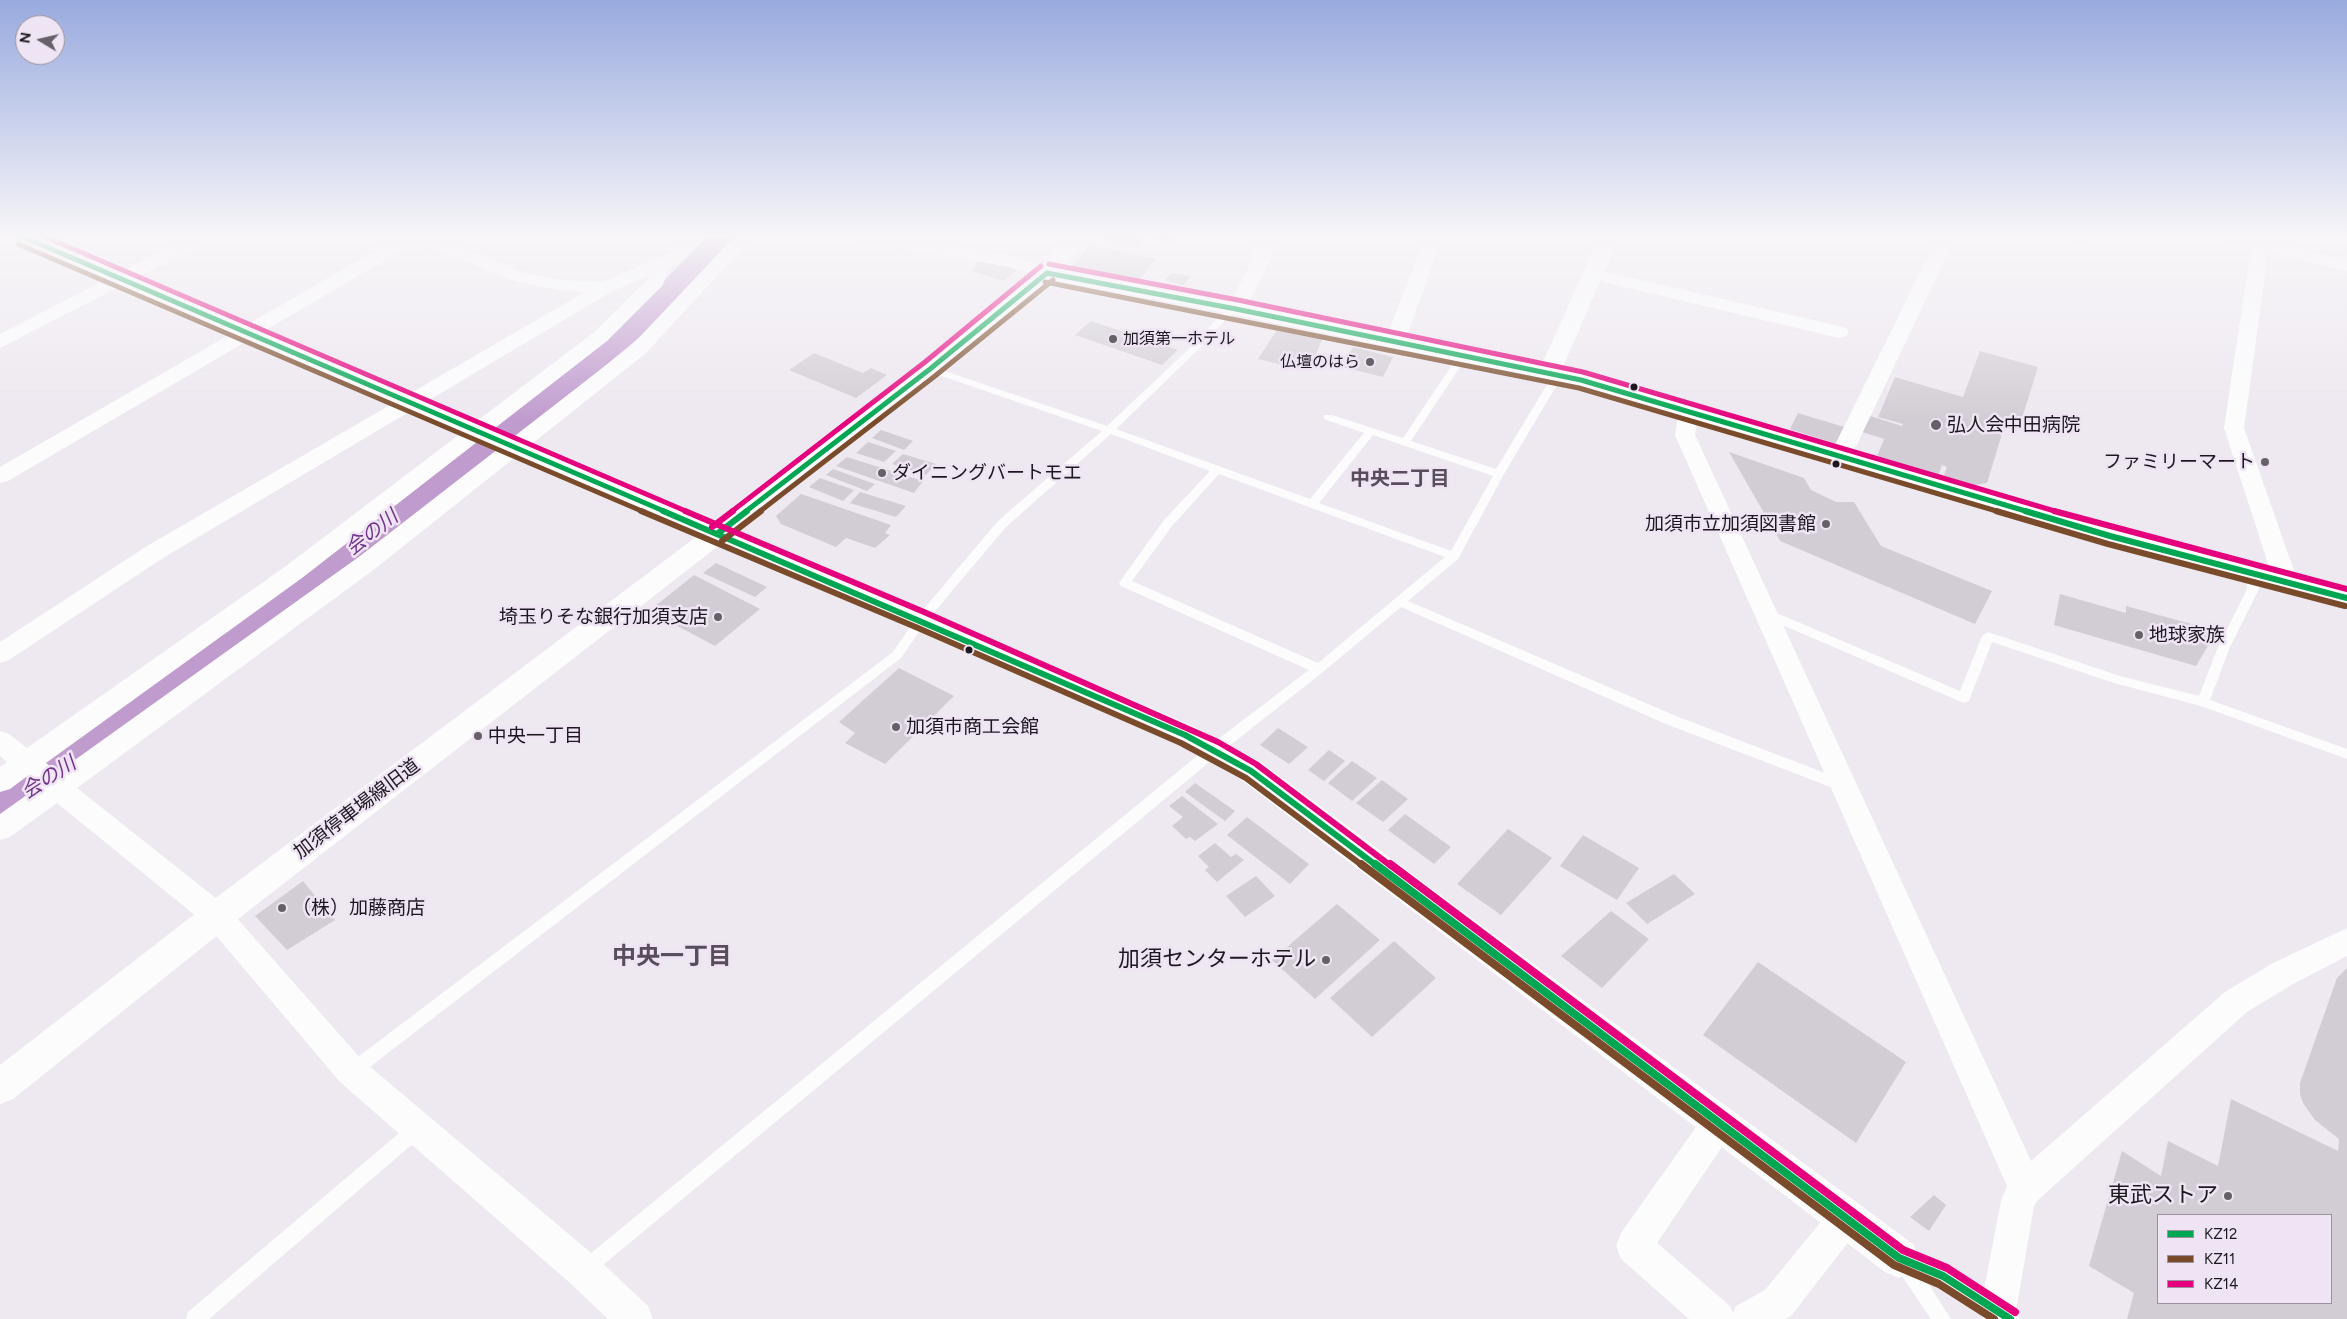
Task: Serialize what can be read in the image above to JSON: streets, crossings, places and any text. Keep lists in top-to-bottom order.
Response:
{
  "streets": {
    "main road": ["加須停車場線旧道"]
  },
  "districts": ["中央二丁目", "中央一丁目"],
  "water": ["会の川"],
  "places": [
    "加須第一ホテル",
    "仏壇のはら",
    "弘人会中田病院",
    "ファミリーマート",
    "ダイニングバートモエ",
    "加須市立加須図書館",
    "埼玉りそな銀行加須支店",
    "地球家族",
    "加須市商工会館",
    "中央一丁目",
    "（株）加藤商店",
    "加須センターホテル",
    "東武ストア"
  ],
  "lines": ["transit line KZ12", "transit line KZ11", "transit line KZ14"],
  "legend": ["KZ12", "KZ11", "KZ14"],
  "north": "left"
}
